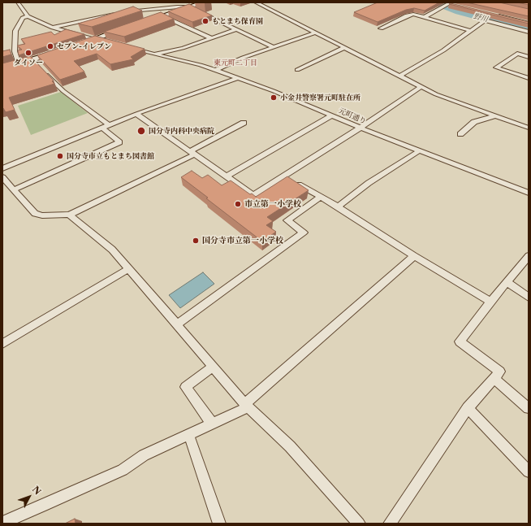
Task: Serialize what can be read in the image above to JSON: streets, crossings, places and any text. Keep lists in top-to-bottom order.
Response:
{
  "streets": {
    "street": ["元町通り"]
  },
  "districts": ["東元町二丁目"],
  "water": ["野川"],
  "places": [
    "もとまち保育園",
    "セブン-イレブン",
    "ダイソー",
    "小金井警察署元町駐在所",
    "国分寺内科中央病院",
    "国分寺市立もとまち図書館",
    "市立第一小学校",
    "国分寺市立第一小学校"
  ],
  "north": "top right"
}
